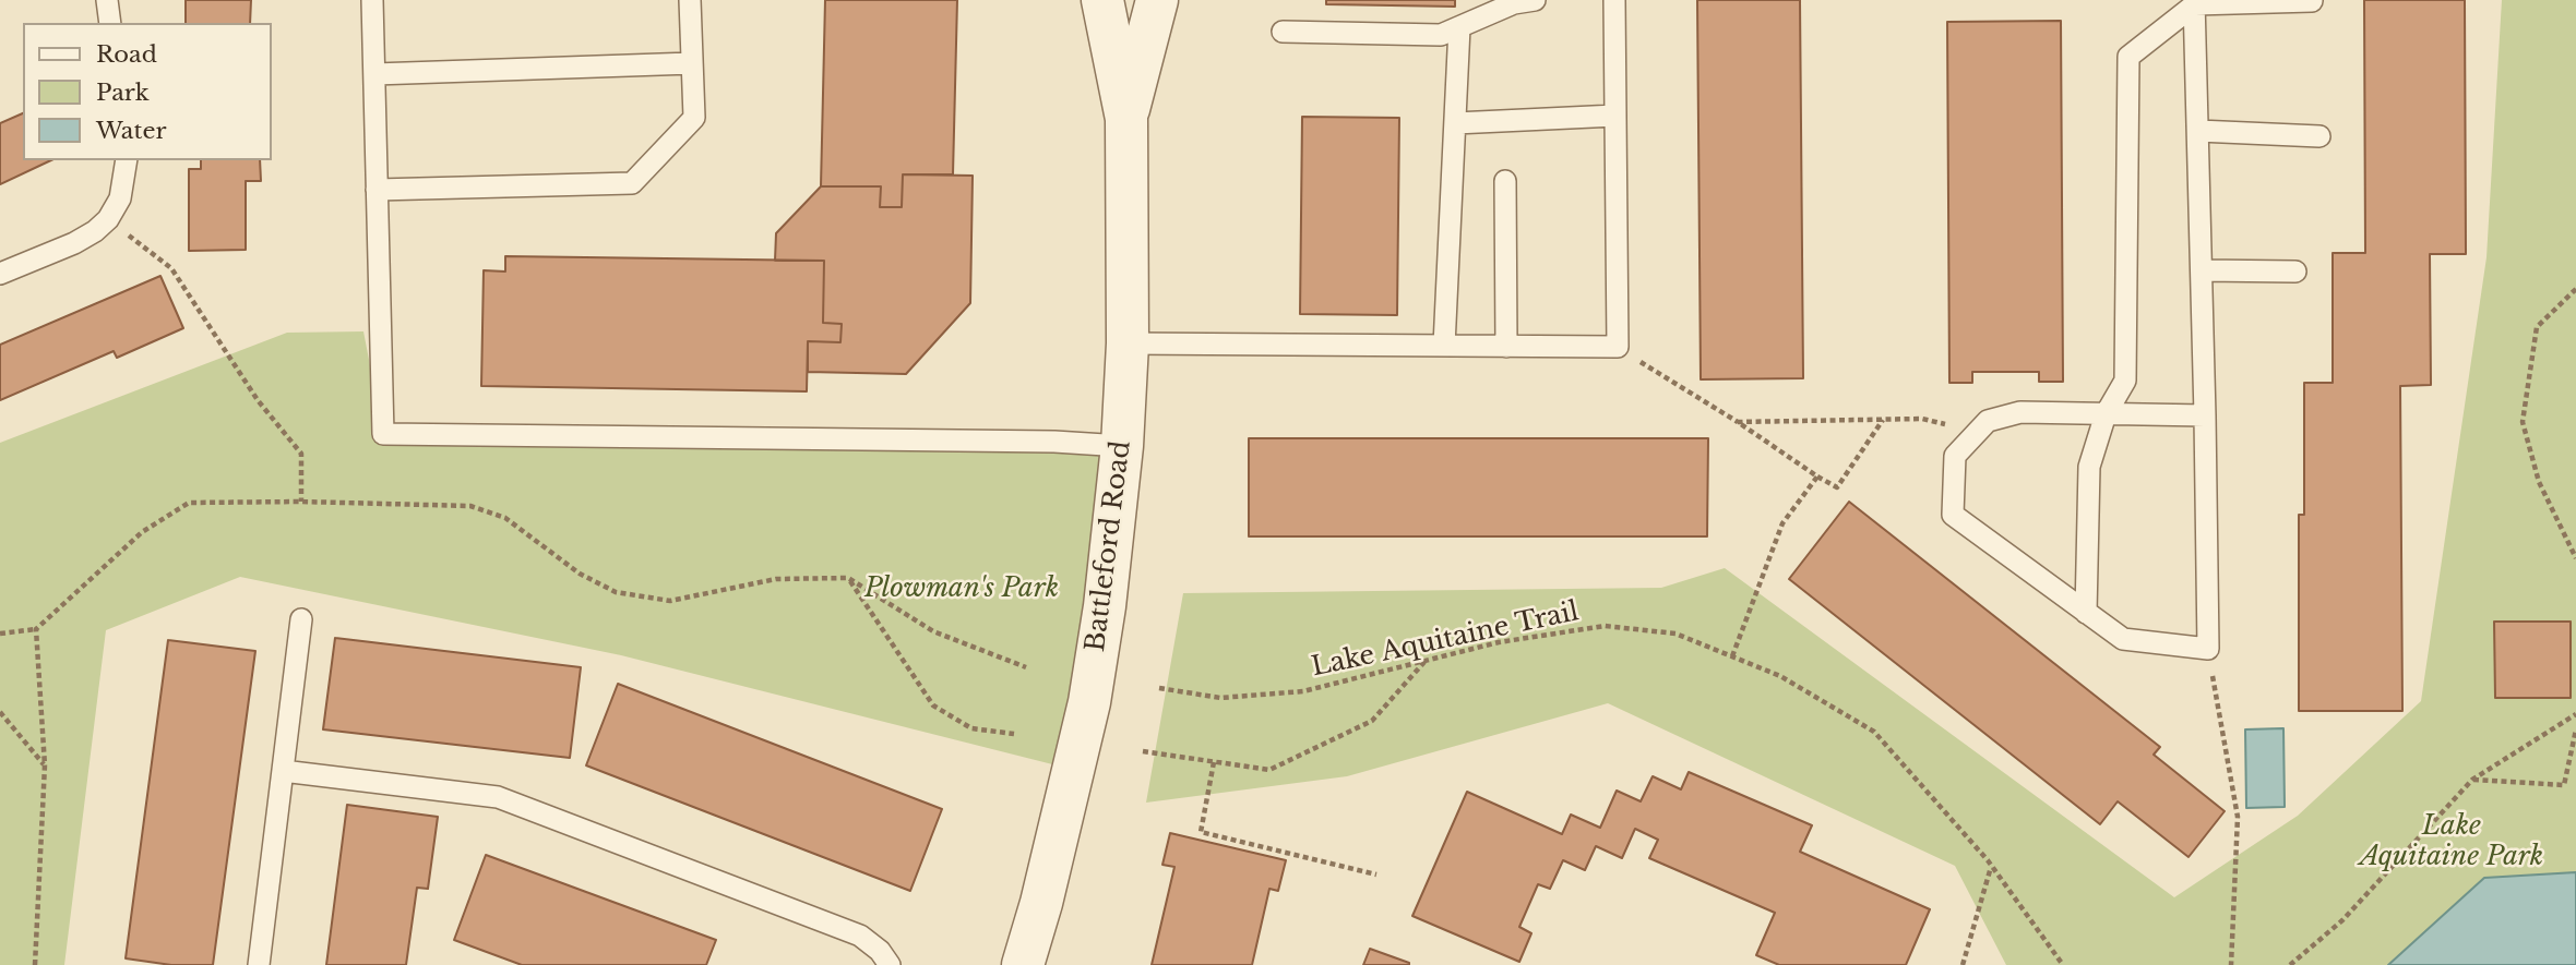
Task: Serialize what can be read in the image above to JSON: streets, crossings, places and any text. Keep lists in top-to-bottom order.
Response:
{
  "streets": {
    "street": ["Battleford Road"],
    "path": ["Lake Aquitaine Trail"]
  },
  "parks": ["Plowman's Park", "Lake Aquitaine Park"],
  "legend": ["Road", "Park", "Water"]
}
